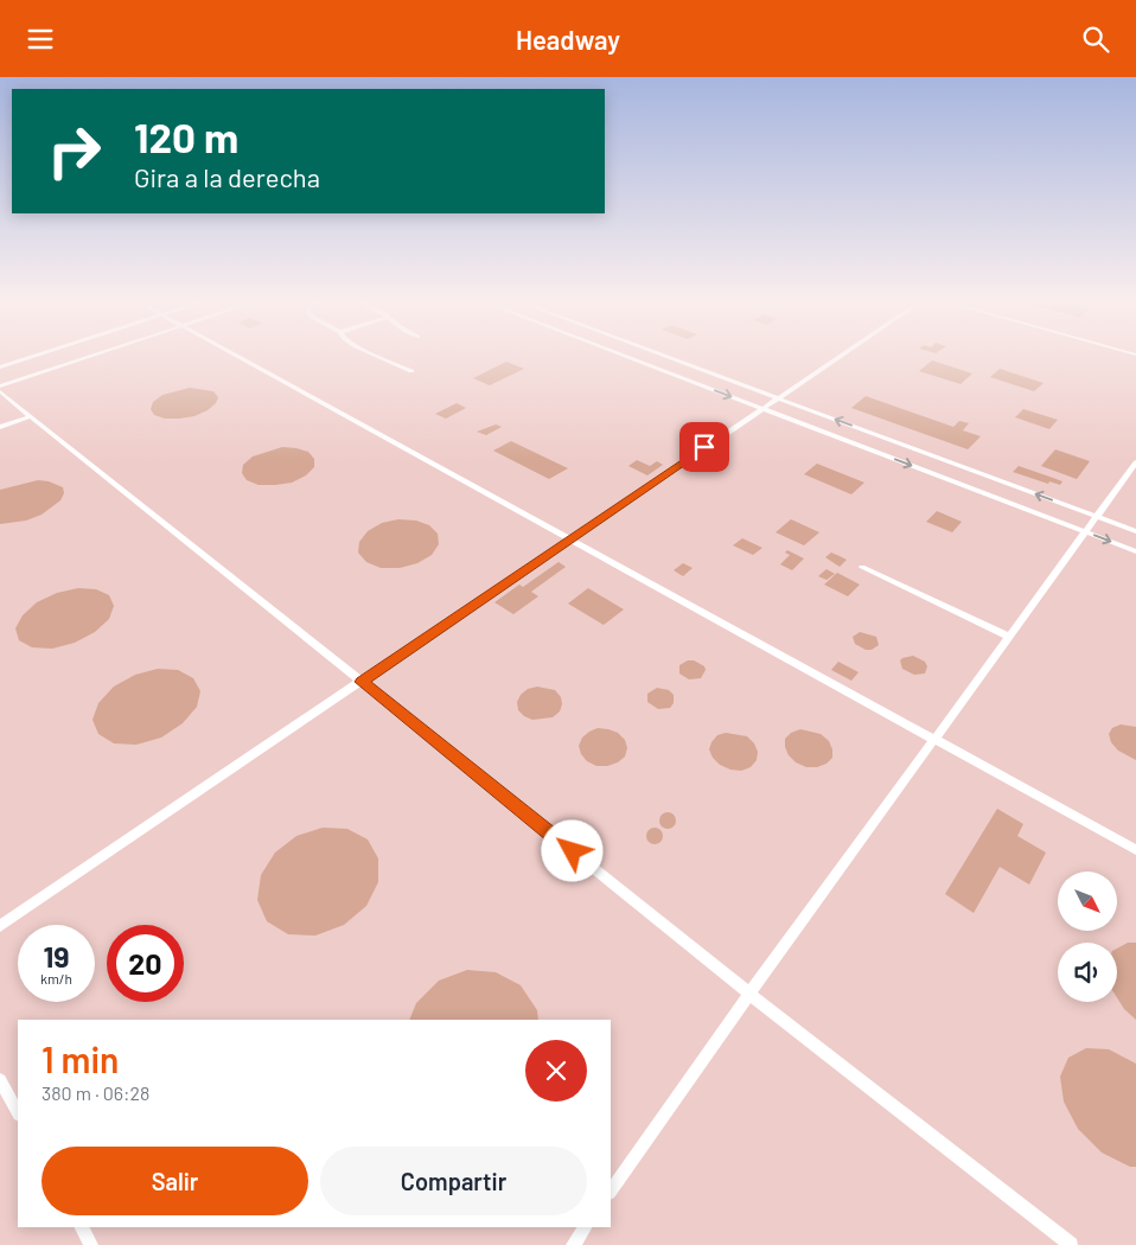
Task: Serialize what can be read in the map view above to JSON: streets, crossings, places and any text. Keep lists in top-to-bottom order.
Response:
{
  "north": "bottom right",
  "page": {
    "header": "Headway",
    "turn": ["120 m", "Gira a la derecha"],
    "speed": "19 km/h",
    "limit": "20",
    "heading": ["1 min", "380 m · 06:28"],
    "buttons": ["Salir", "Compartir"]
  }
}
